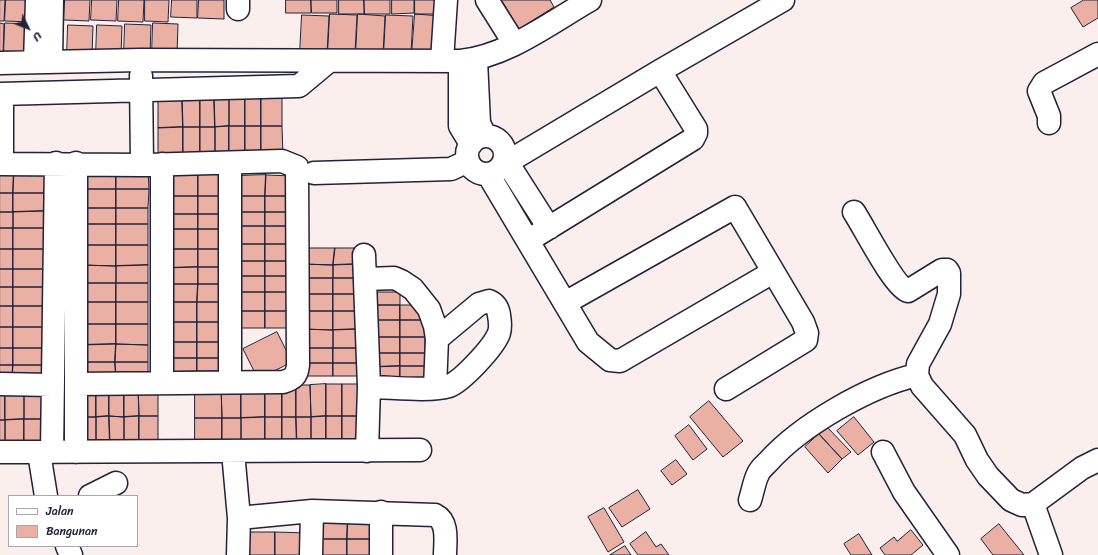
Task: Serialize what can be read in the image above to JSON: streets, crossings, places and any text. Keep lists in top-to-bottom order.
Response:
{
  "legend": ["Jalan", "Bangunan"],
  "north": "bottom right"
}
